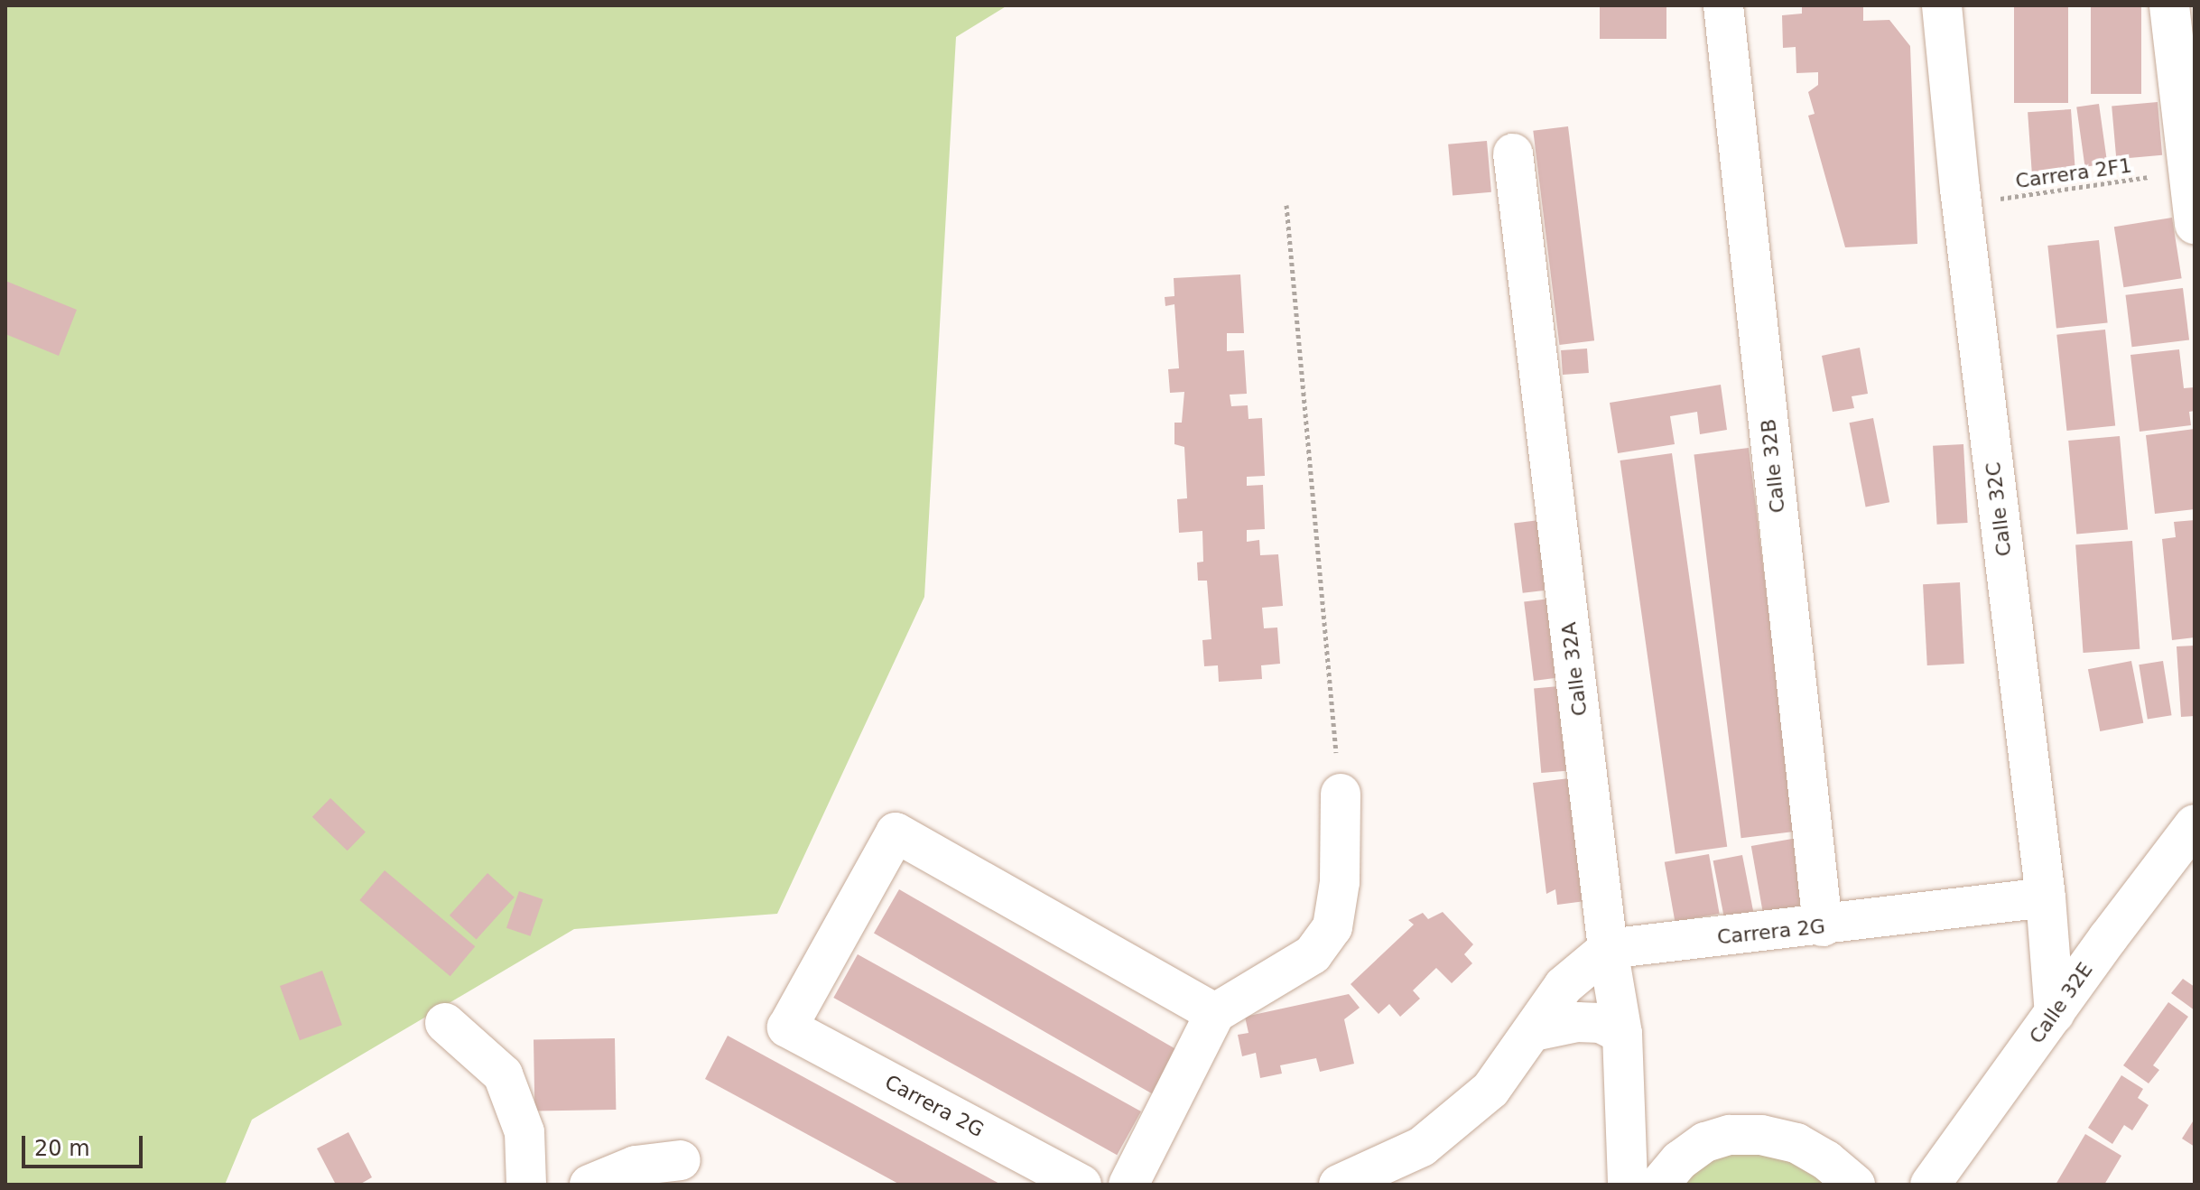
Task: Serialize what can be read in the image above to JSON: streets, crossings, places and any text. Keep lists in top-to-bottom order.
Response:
{
  "streets": {
    "street": [
      "Calle 32B",
      "Calle 32C",
      "Calle 32A",
      "Carrera 2G",
      "Calle 32E"
    ],
    "path": ["Carrera 2F1"]
  },
  "crossings": [
    ["Carrera 2F1", "Calle 32C"],
    ["Calle 32B", "Carrera 2G"],
    ["Calle 32C", "Carrera 2G"],
    ["Calle 32C", "Calle 32E"],
    ["Calle 32A", "Carrera 2G"]
  ],
  "scale_bar": "20 m"
}
